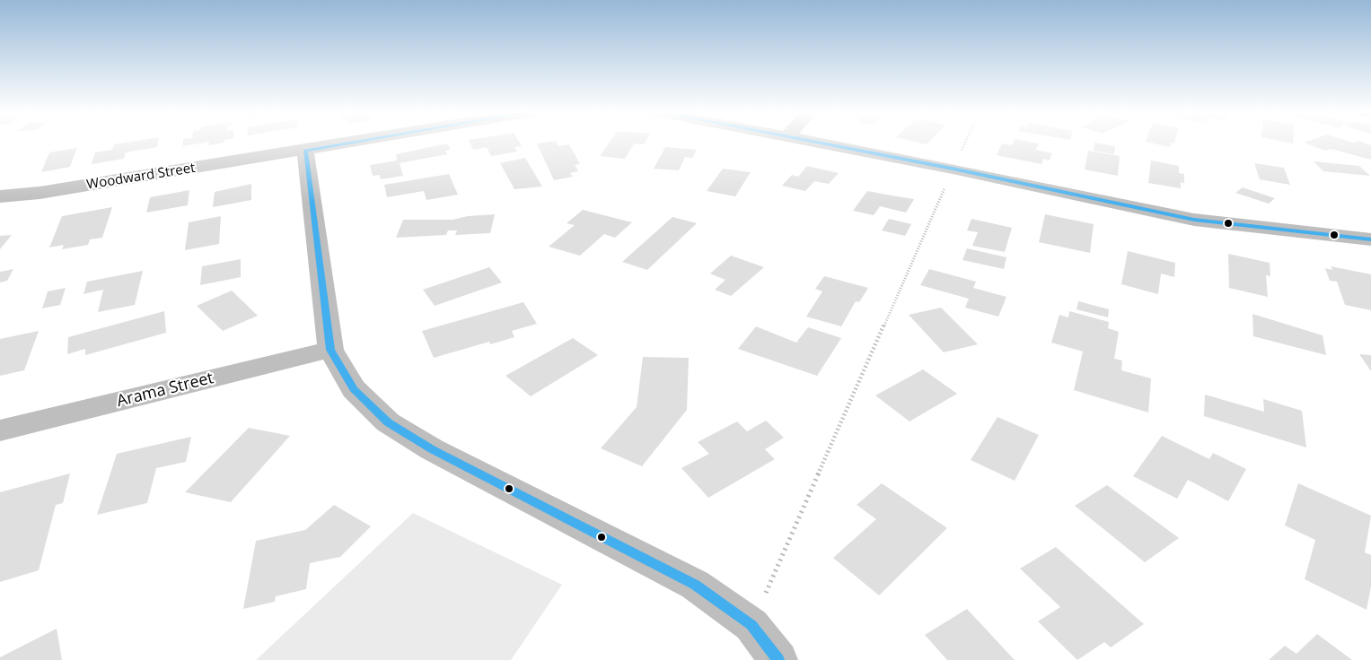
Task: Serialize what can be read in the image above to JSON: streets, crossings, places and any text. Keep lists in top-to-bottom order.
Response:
{
  "streets": {
    "street": ["Woodward Street", "Arama Street"]
  }
}
